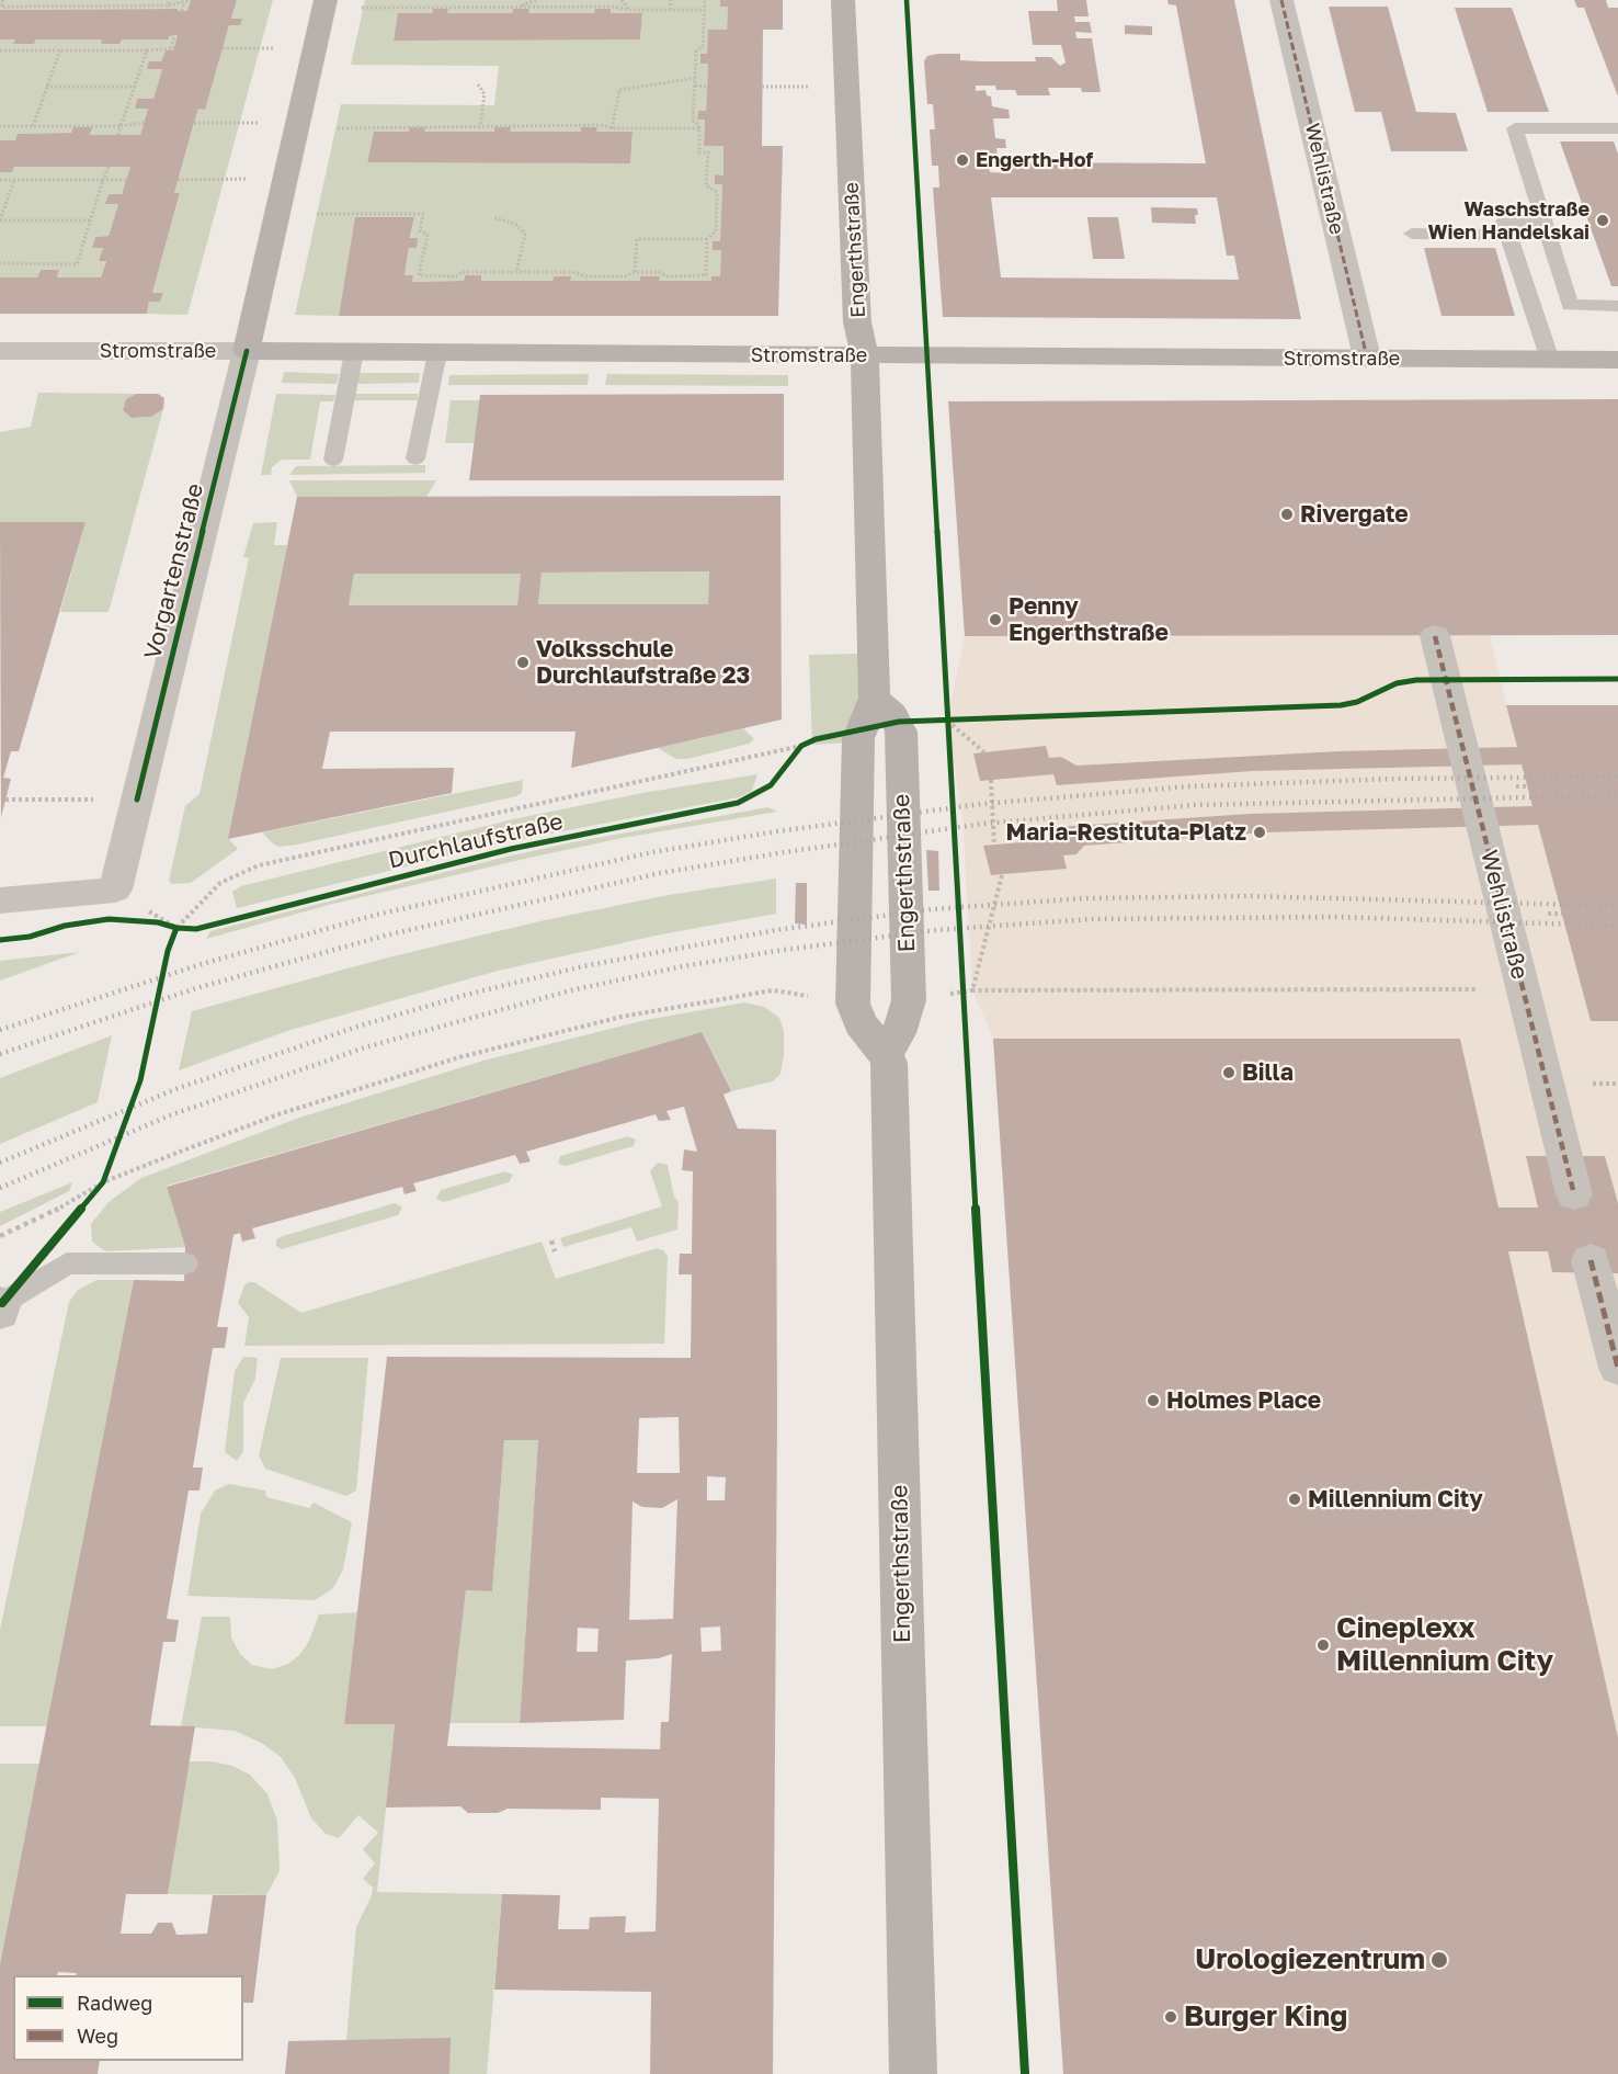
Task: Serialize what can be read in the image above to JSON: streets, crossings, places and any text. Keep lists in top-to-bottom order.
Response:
{
  "streets": {
    "street": [
      "Wehlistraße",
      "Engerthstraße",
      "Stromstraße",
      "Vorgartenstraße"
    ],
    "cycle path": ["Durchlaufstraße"]
  },
  "crossings": [
    ["Wehlistraße", "Stromstraße"],
    ["Engerthstraße", "Stromstraße"],
    ["Stromstraße", "Vorgartenstraße"]
  ],
  "places": [
    "Engerth-Hof",
    "Waschstraße Wien Handelskai",
    "Rivergate",
    "Penny Engerthstraße",
    "Volksschule Durchlaufstraße 23",
    "Maria-Restituta-Platz",
    "Billa",
    "Holmes Place",
    "Millennium City",
    "Cineplexx Millennium City",
    "Urologiezentrum",
    "Burger King"
  ],
  "legend": ["Radweg", "Weg"]
}
